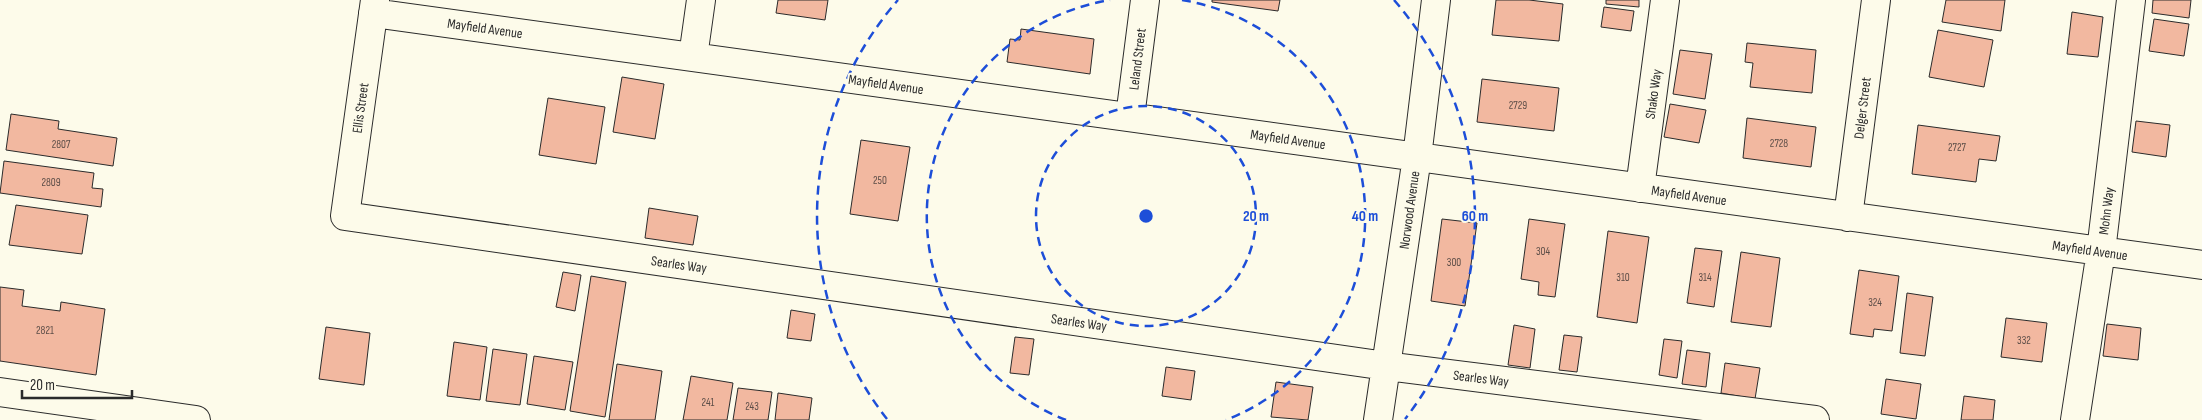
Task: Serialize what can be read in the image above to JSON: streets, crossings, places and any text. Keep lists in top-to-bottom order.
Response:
{
  "streets": {
    "street": [
      "Mayfield Avenue",
      "Leland Street",
      "Shako Way",
      "Ellis Street",
      "Delger Street",
      "Norwood Avenue",
      "Mohn Way",
      "Searles Way"
    ]
  },
  "crossings": [
    ["Mayfield Avenue", "Leland Street"],
    ["Mayfield Avenue", "Shako Way"],
    ["Mayfield Avenue", "Ellis Street"],
    ["Mayfield Avenue", "Delger Street"],
    ["Mayfield Avenue", "Norwood Avenue"],
    ["Mayfield Avenue", "Mohn Way"],
    ["Ellis Street", "Searles Way"],
    ["Norwood Avenue", "Searles Way"]
  ],
  "house_numbers": [
    "2729",
    "2728",
    "2807",
    "2727",
    "250",
    "2809",
    "304",
    "300",
    "310",
    "314",
    "324",
    "2821",
    "332",
    "241",
    "243"
  ],
  "scale_bar": "20 m",
  "rings": ["20 m", "40 m", "60 m"]
}
